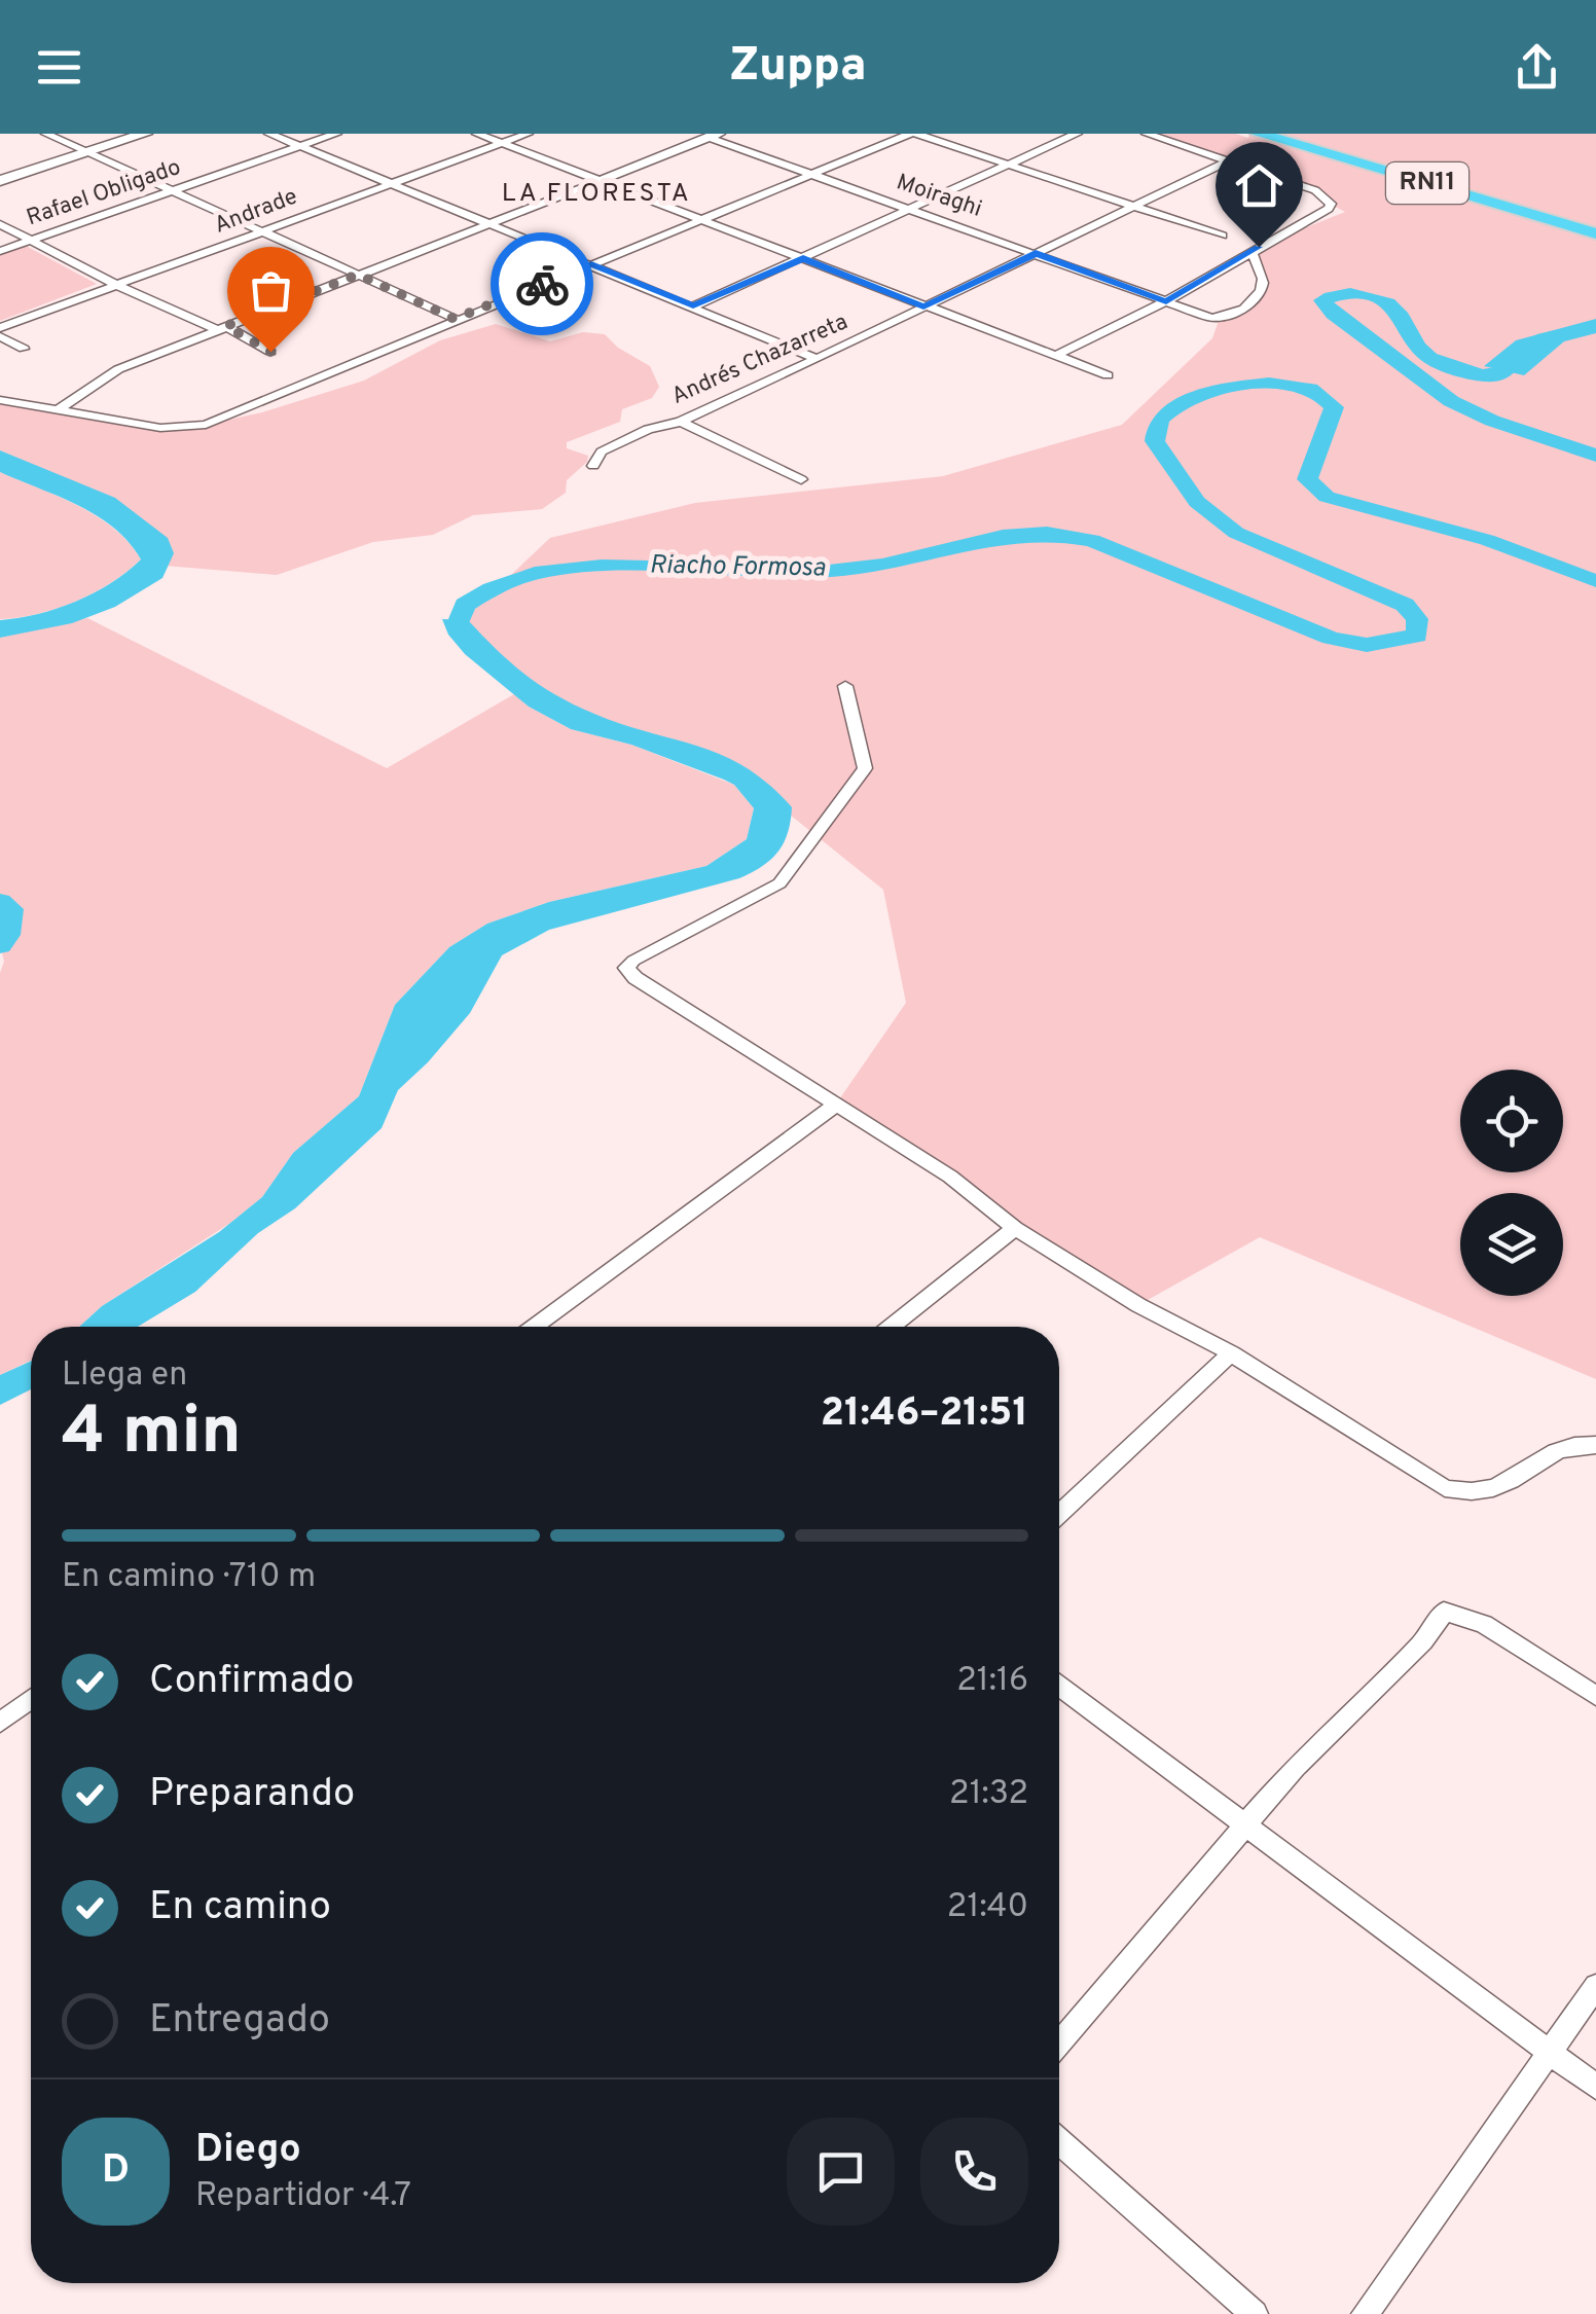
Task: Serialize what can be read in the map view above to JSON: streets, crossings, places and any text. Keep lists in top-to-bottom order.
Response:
{
  "streets": {
    "highway": ["RN11"],
    "street": [
      "Rafael Obligado",
      "Moiraghi",
      "Andrade",
      "Andrés Chazarreta"
    ]
  },
  "crossings": [
    ["Moiraghi", "Andrés Chazarreta"]
  ],
  "districts": ["LA FLORESTA"],
  "water": ["Riacho Formosa"],
  "page": {
    "header": "Zuppa",
    "heading": ["4 min", "Llega en", "21:46–21:51"],
    "panel": ["Diego", "Repartidor · 4.7"],
    "bar": "En camino · 710 m",
    "list": [
      ["Confirmado", "21:16"],
      ["Preparando", "21:32"],
      ["En camino", "21:40"],
      "Entregado"
    ],
    "round": "D"
  }
}
